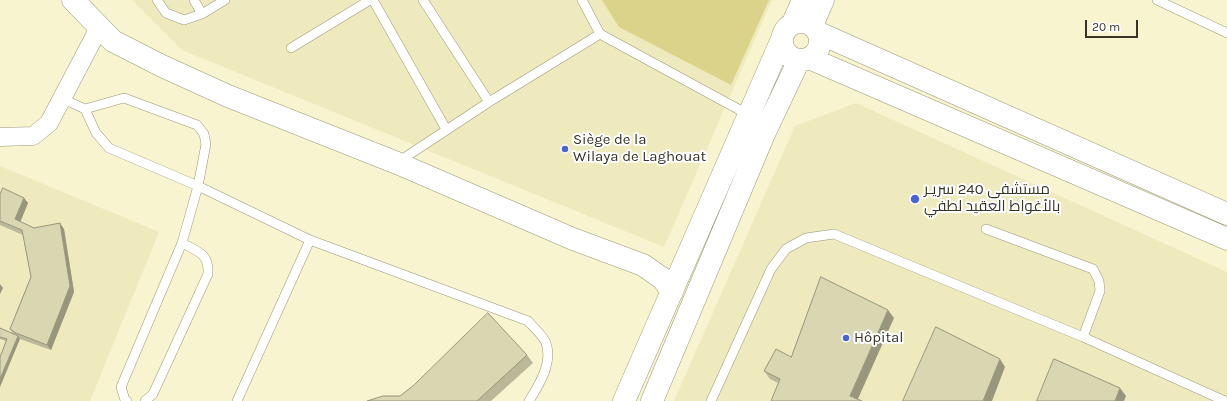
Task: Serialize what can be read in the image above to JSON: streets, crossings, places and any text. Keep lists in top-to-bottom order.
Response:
{
  "places": ["Siège de la Wilaya de Laghouat", "مستشفى 240 سريـر بالأغواط العقيد لطفي", "Hôpital"],
  "scale_bar": "20 m"
}
